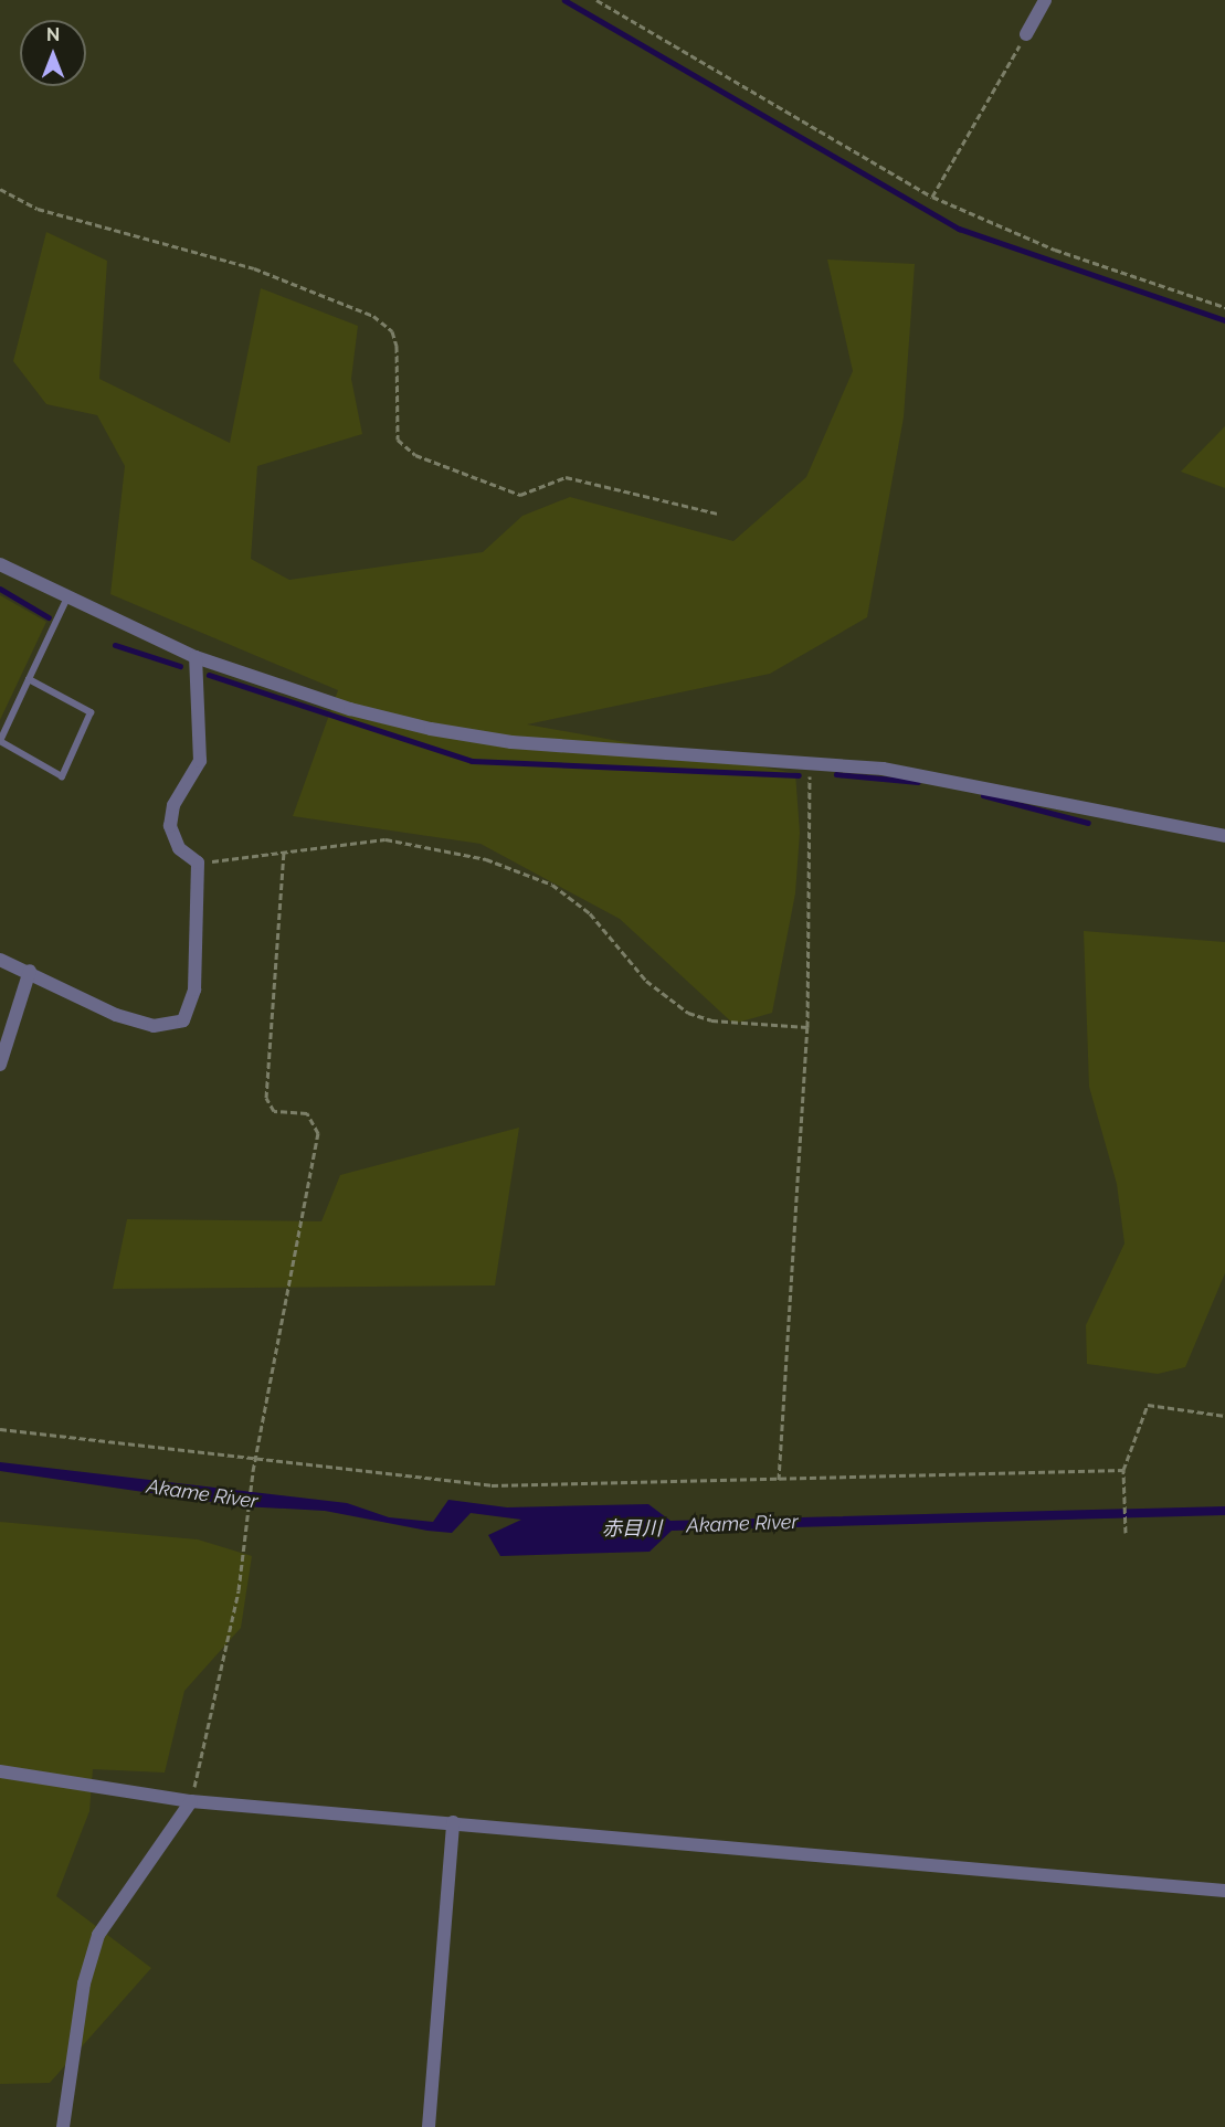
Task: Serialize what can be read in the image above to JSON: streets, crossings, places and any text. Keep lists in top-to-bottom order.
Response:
{
  "water": ["Akame River", "赤目川"],
  "north": "top"
}
